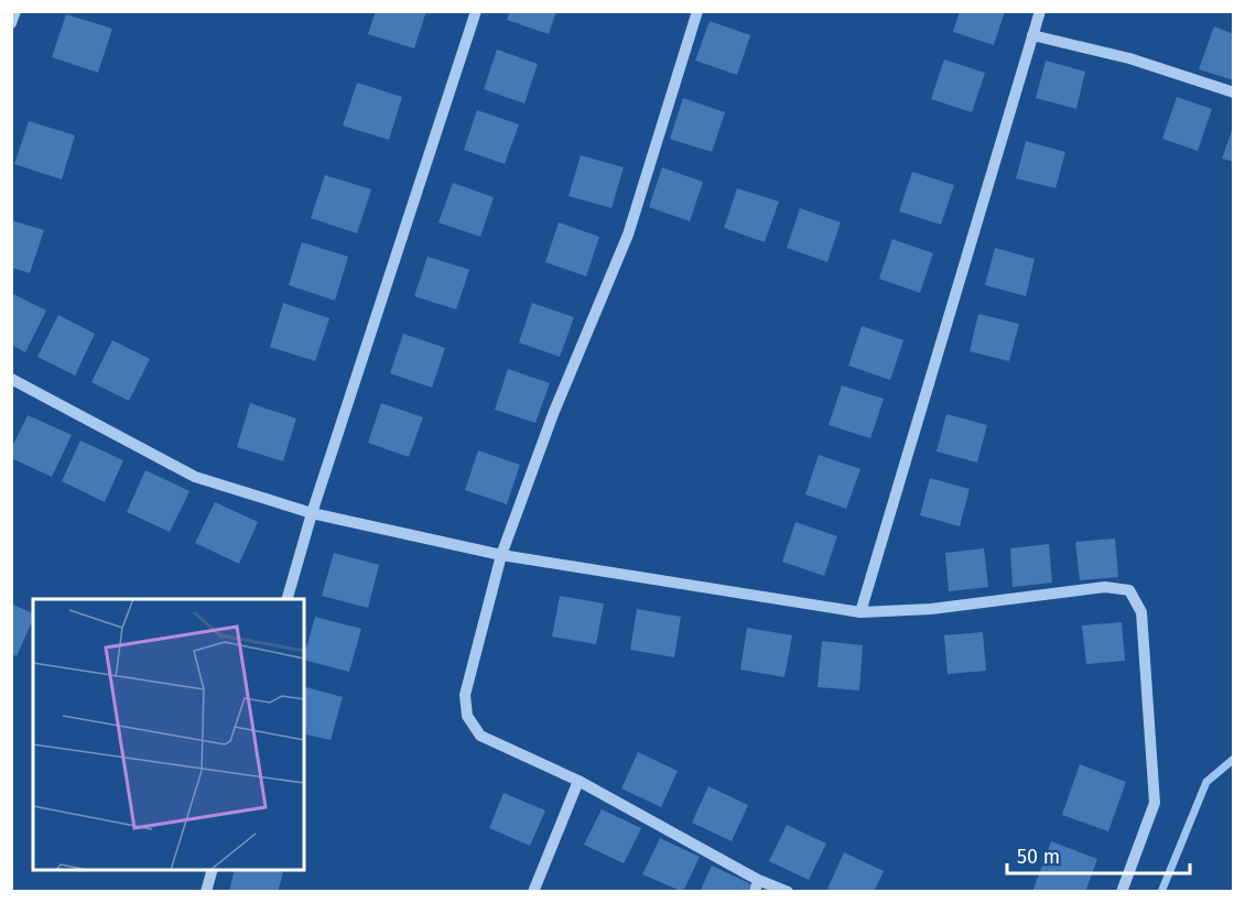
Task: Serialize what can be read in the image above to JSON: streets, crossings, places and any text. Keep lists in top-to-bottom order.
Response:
{
  "scale_bar": "50 m"
}
